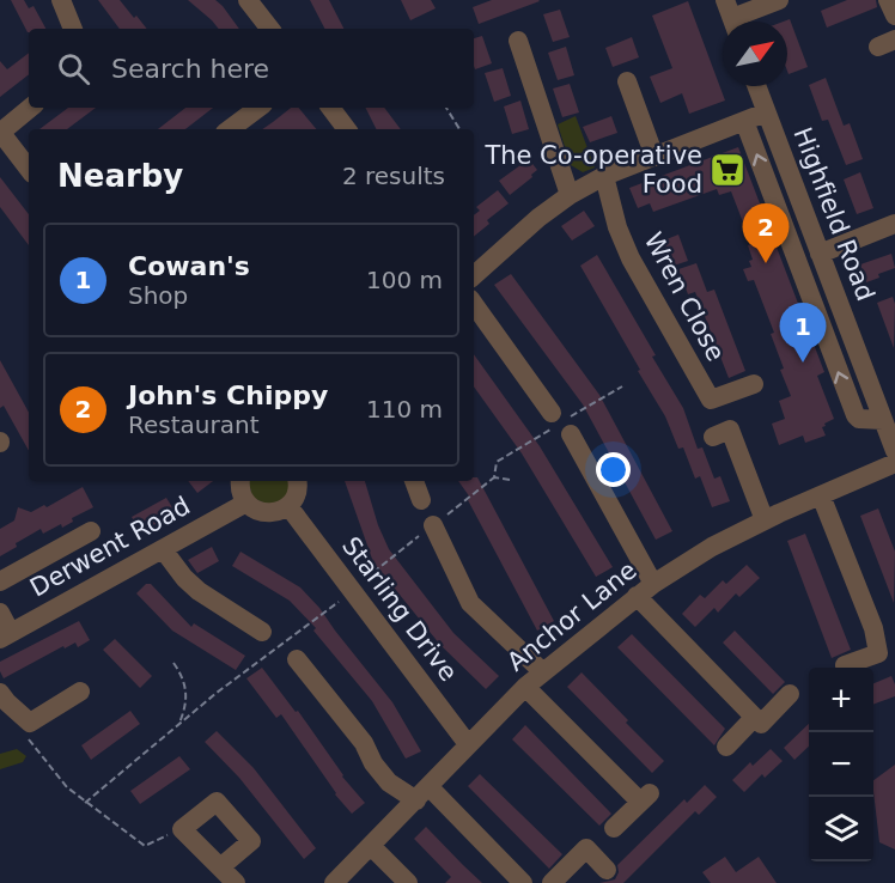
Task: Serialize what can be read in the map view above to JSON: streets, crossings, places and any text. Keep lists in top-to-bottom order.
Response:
{
  "streets": {
    "street": [
      "Highfield Road",
      "Wren Close",
      "Derwent Road",
      "Starling Drive",
      "Anchor Lane"
    ]
  },
  "crossings": [
    ["Starling Drive", "Anchor Lane"]
  ],
  "places": {
    "supermarket": ["The Co-operative Food"]
  },
  "north": "top right",
  "page": {
    "search": "Search here",
    "heading": ["Nearby", "2 results"],
    "pins": ["2", "1"],
    "list": [
      {
        "mark": "1",
        "name": "Cowan's",
        "note": "Shop",
        "value": "100 m"
      },
      {
        "mark": "2",
        "name": "John's Chippy",
        "note": "Restaurant",
        "value": "110 m"
      }
    ],
    "map_buttons": ["+", "−"]
  }
}
